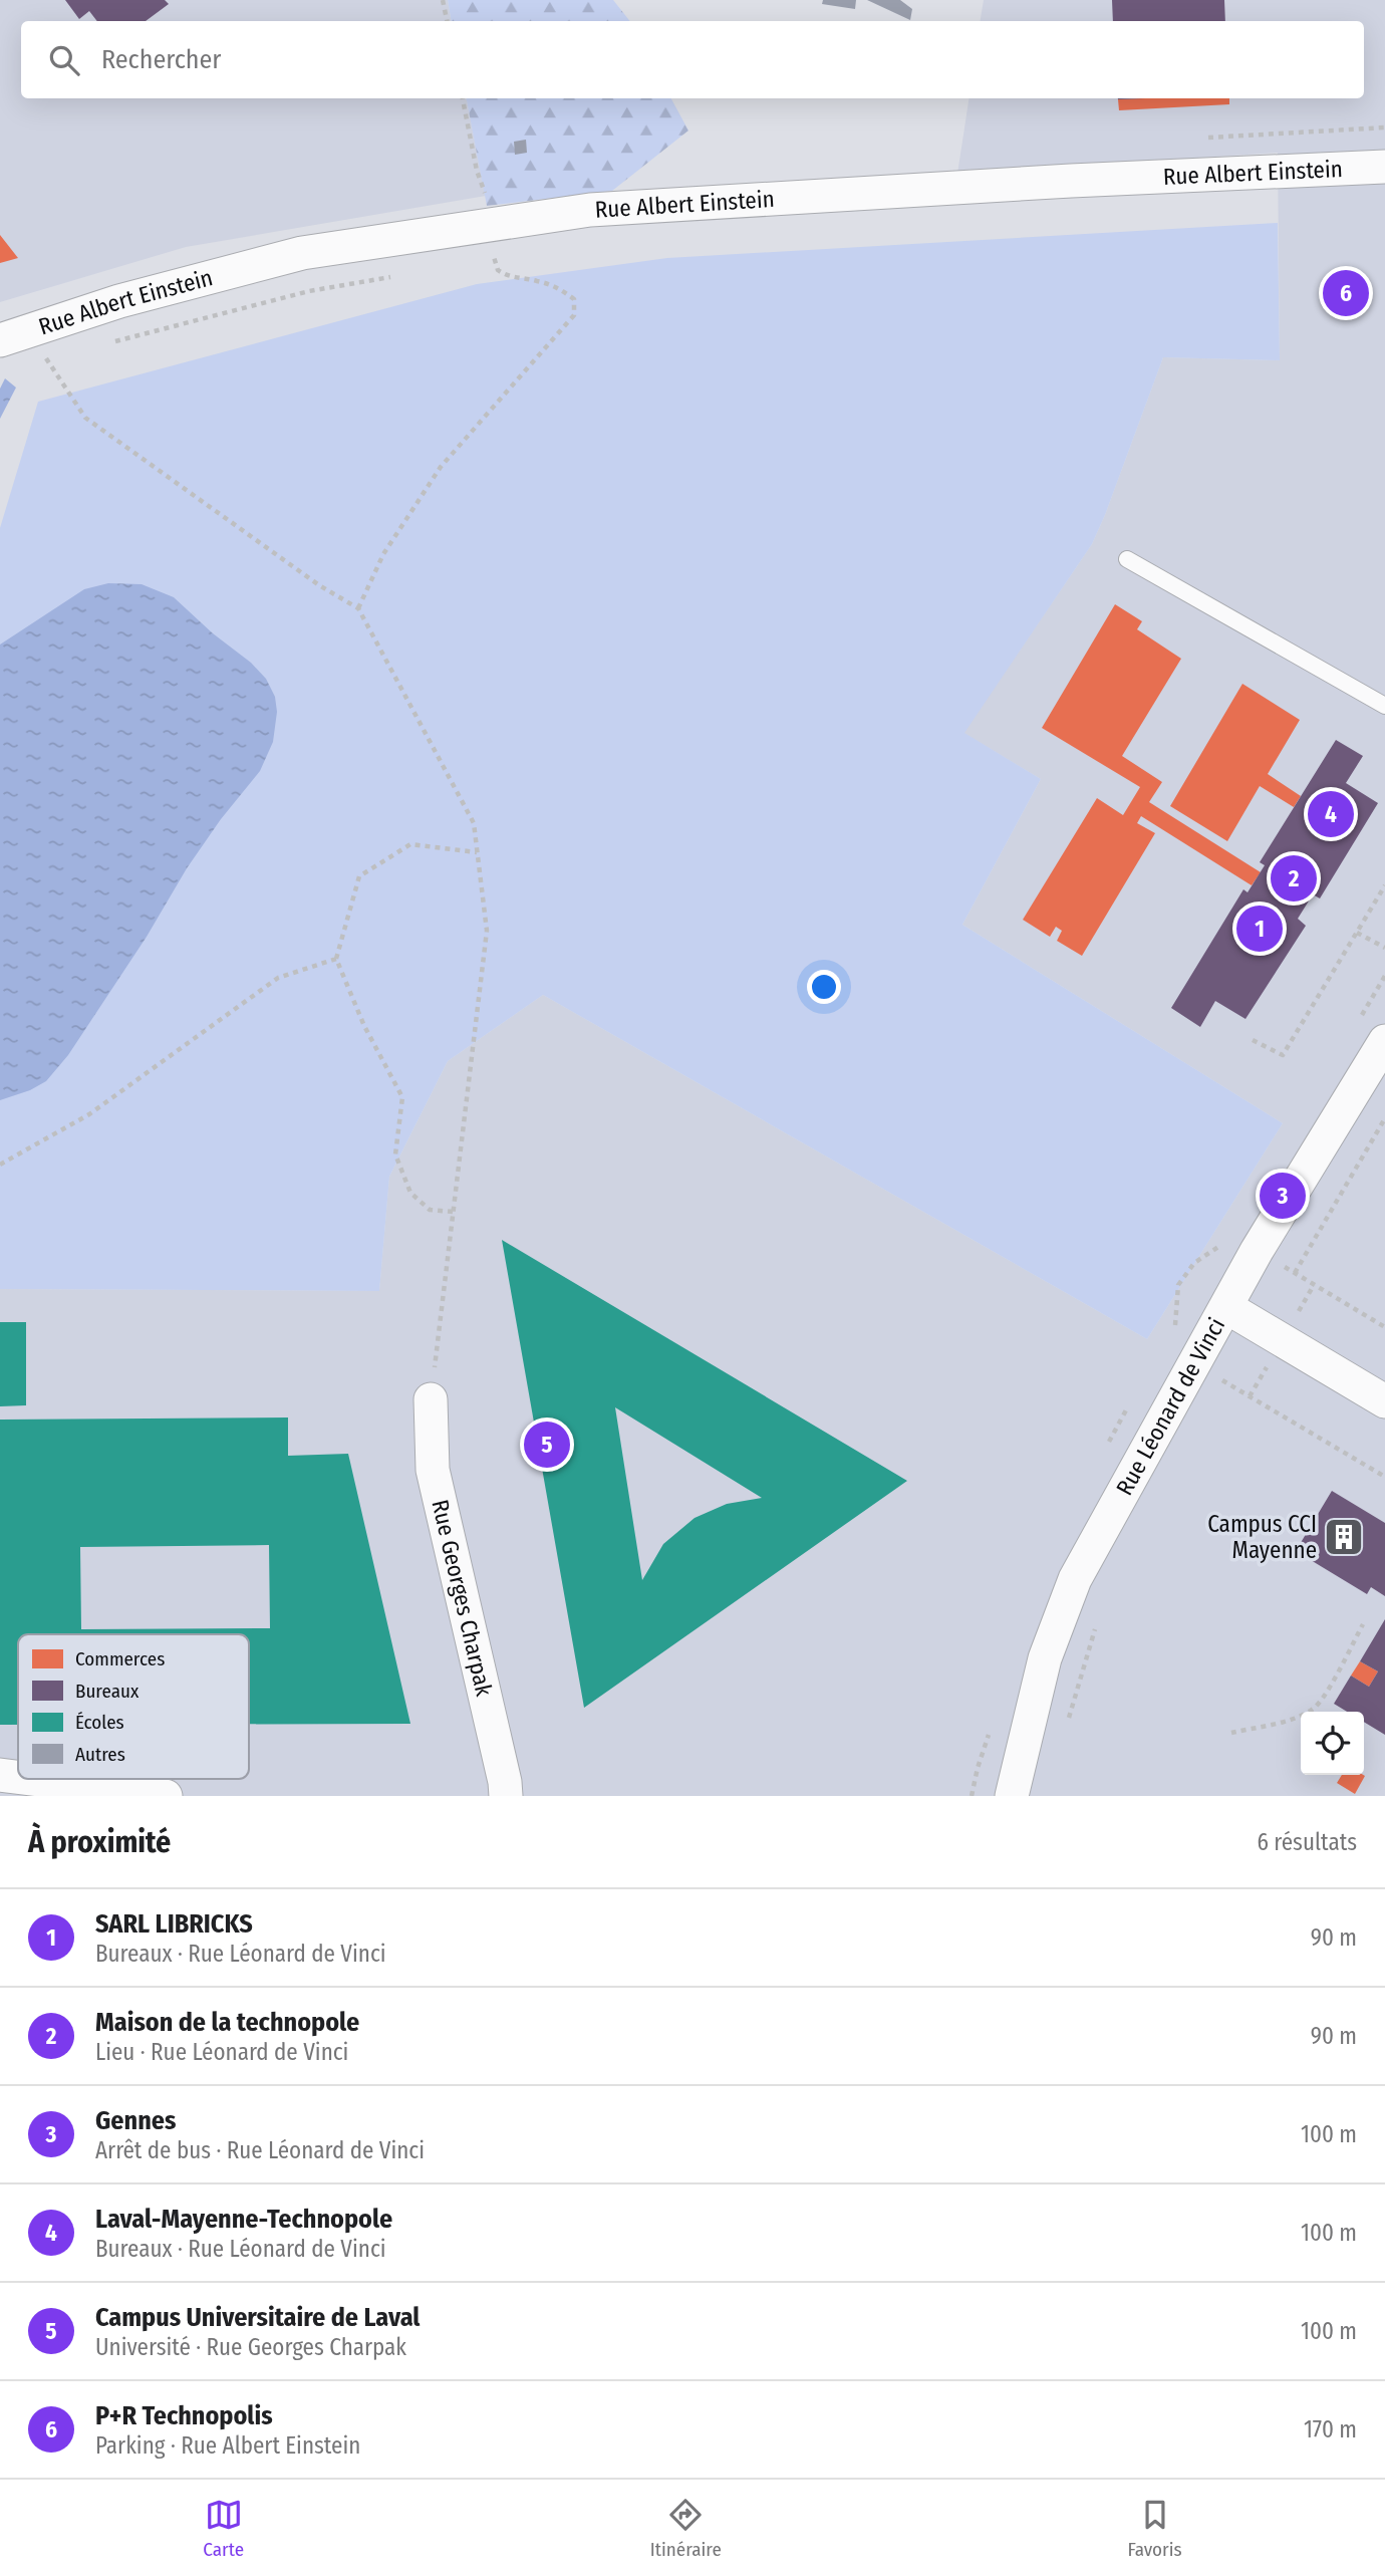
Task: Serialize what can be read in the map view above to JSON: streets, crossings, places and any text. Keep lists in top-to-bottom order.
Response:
{
  "streets": {
    "street": ["Rue Albert Einstein", "Rue Léonard de Vinci", "Rue Georges Charpak"]
  },
  "places": {
    "building": ["Campus CCI Mayenne"]
  },
  "legend": [
    "Commerces",
    "Bureaux",
    "Écoles",
    "Autres"
  ],
  "page": {
    "search": "Rechercher",
    "pins": [
      "6",
      "4",
      "2",
      "1",
      "3",
      "5"
    ],
    "heading": ["À proximité", "6 résultats"],
    "list": [
      {
        "mark": "1",
        "name": "SARL LIBRICKS",
        "note": "Bureaux · Rue Léonard de Vinci",
        "value": "90 m"
      },
      {
        "mark": "2",
        "name": "Maison de la technopole",
        "note": "Lieu · Rue Léonard de Vinci",
        "value": "90 m"
      },
      {
        "mark": "3",
        "name": "Gennes",
        "note": "Arrêt de bus · Rue Léonard de Vinci",
        "value": "100 m"
      },
      {
        "mark": "4",
        "name": "Laval-Mayenne-Technopole",
        "note": "Bureaux · Rue Léonard de Vinci",
        "value": "100 m"
      },
      {
        "mark": "5",
        "name": "Campus Universitaire de Laval",
        "note": "Université · Rue Georges Charpak",
        "value": "100 m"
      },
      {
        "mark": "6",
        "name": "P+R Technopolis",
        "note": "Parking · Rue Albert Einstein",
        "value": "170 m"
      }
    ],
    "nav": ["Carte", "Itinéraire", "Favoris"]
  }
}
